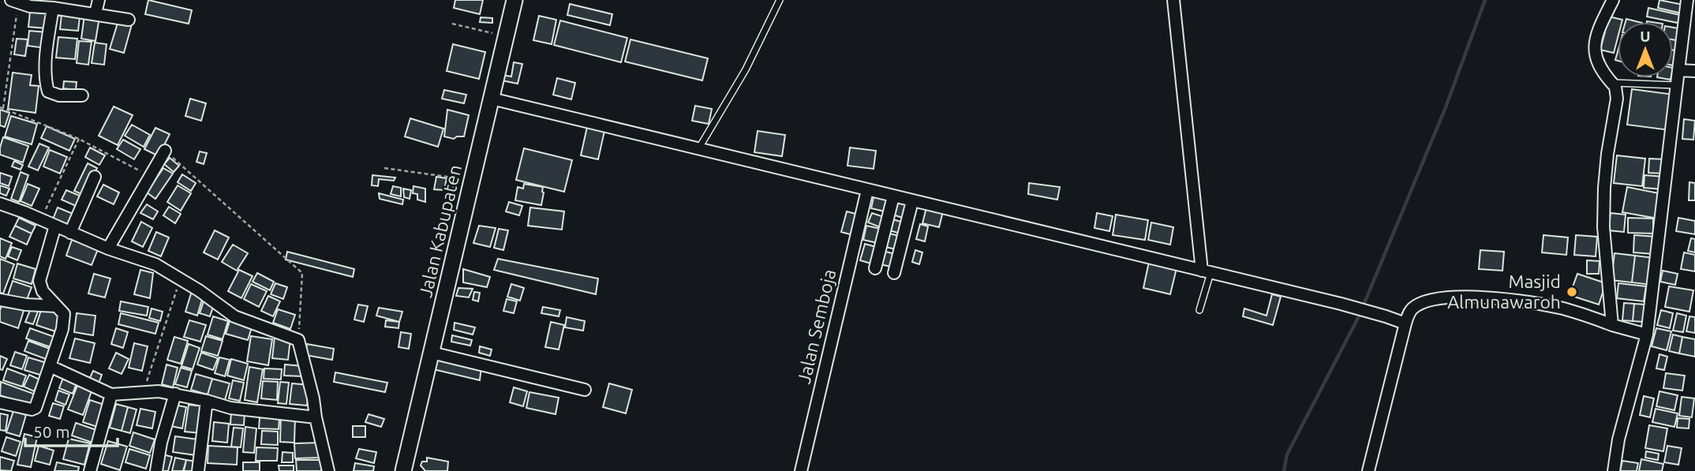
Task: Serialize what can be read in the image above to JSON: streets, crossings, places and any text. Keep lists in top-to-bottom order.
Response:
{
  "streets": {
    "main road": ["Jalan Kabupaten"],
    "street": ["Jalan Semboja"]
  },
  "places": ["Masjid Almunawaroh"],
  "scale_bar": "50 m",
  "north": "top"
}
